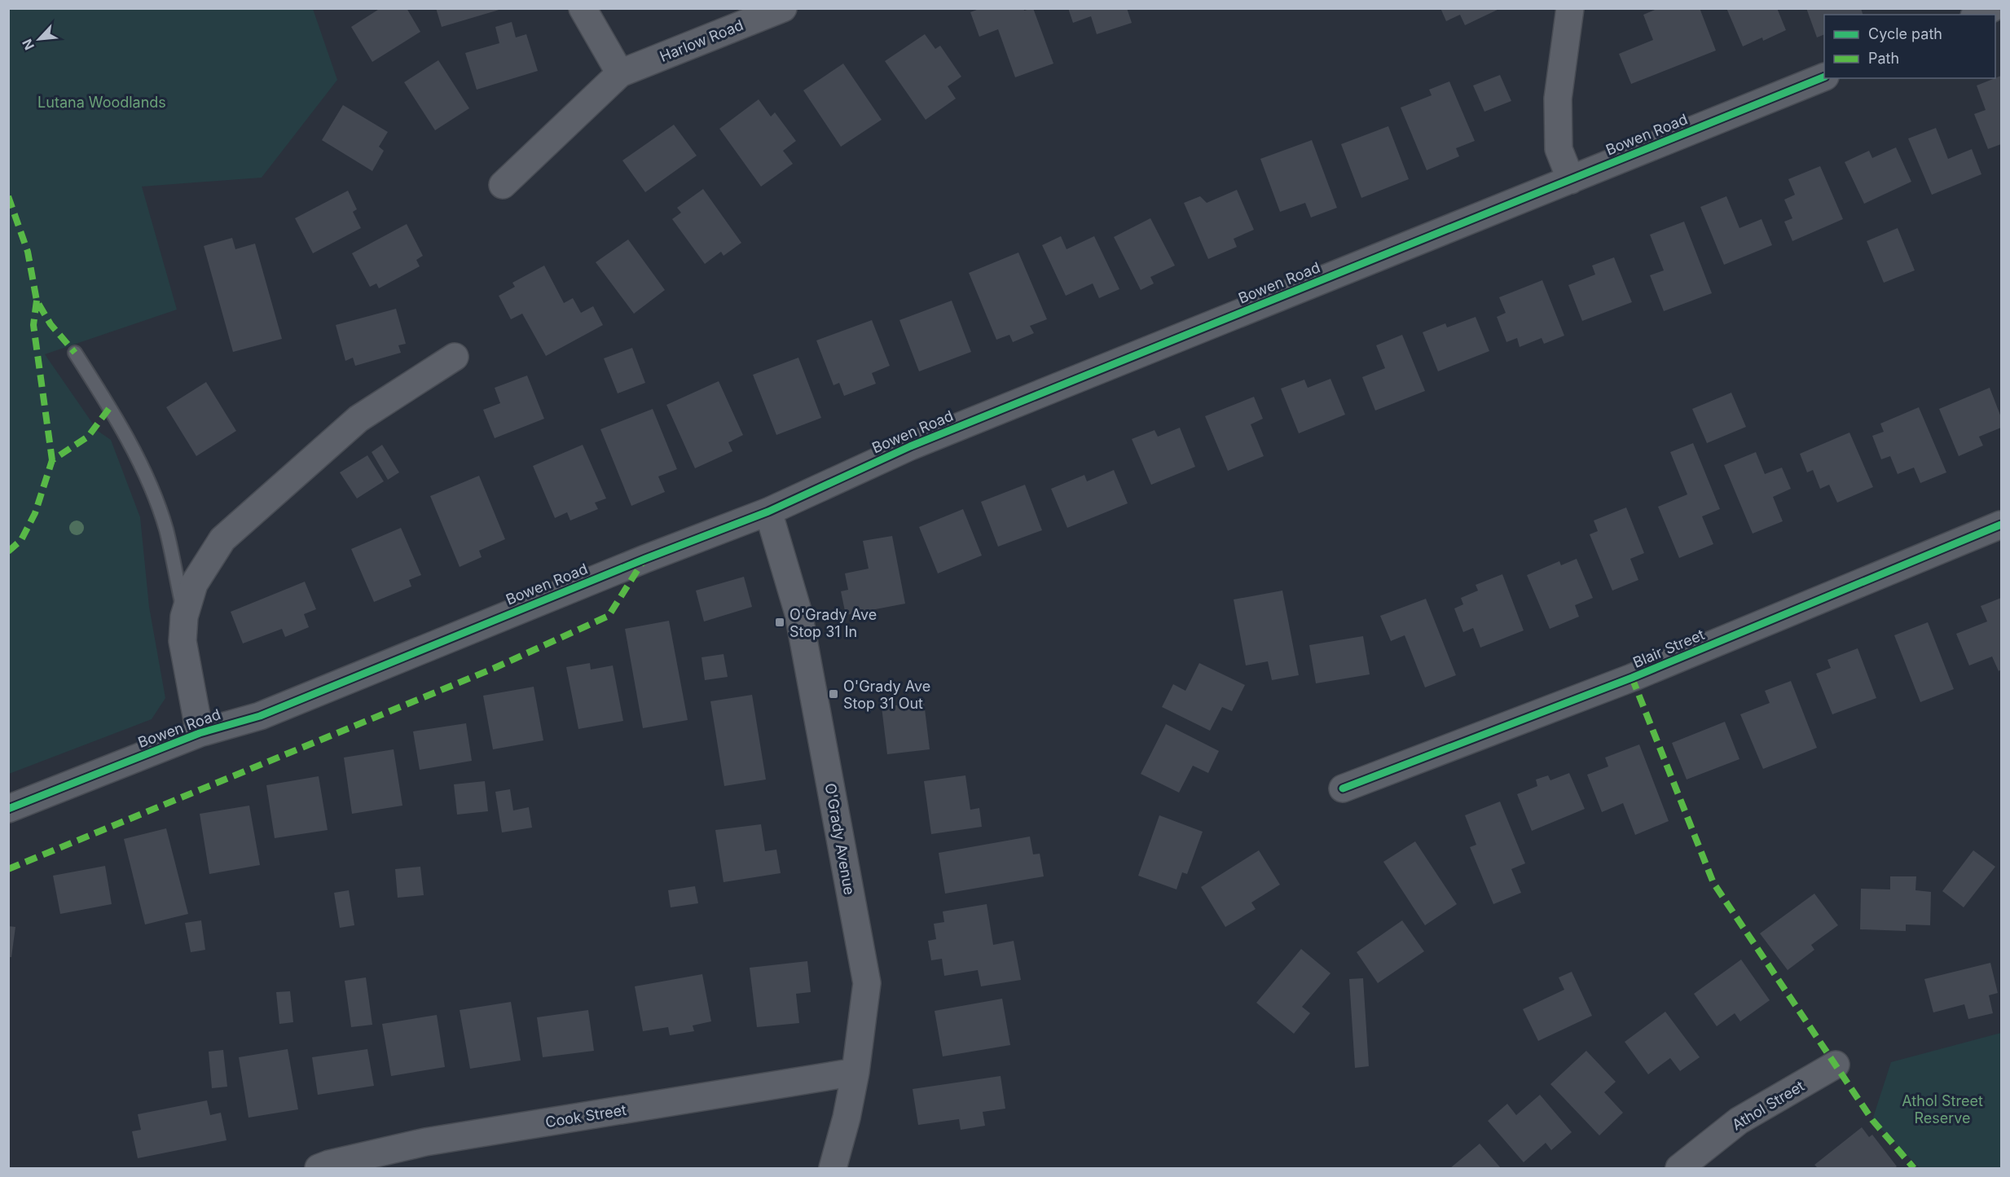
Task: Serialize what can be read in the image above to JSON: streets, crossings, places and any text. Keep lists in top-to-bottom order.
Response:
{
  "streets": {
    "street": [
      "Harlow Road",
      "Bowen Road",
      "Blair Street",
      "O'Grady Avenue",
      "Athol Street",
      "Cook Street"
    ]
  },
  "crossings": [
    ["Bowen Road", "O'Grady Avenue"],
    ["O'Grady Avenue", "Cook Street"]
  ],
  "parks": ["Lutana Woodlands", "Athol Street Reserve"],
  "places": {
    "transit": ["O'Grady Ave Stop 31 In", "O'Grady Ave Stop 31 Out"]
  },
  "legend": ["Cycle path", "Path"],
  "north": "bottom left"
}
